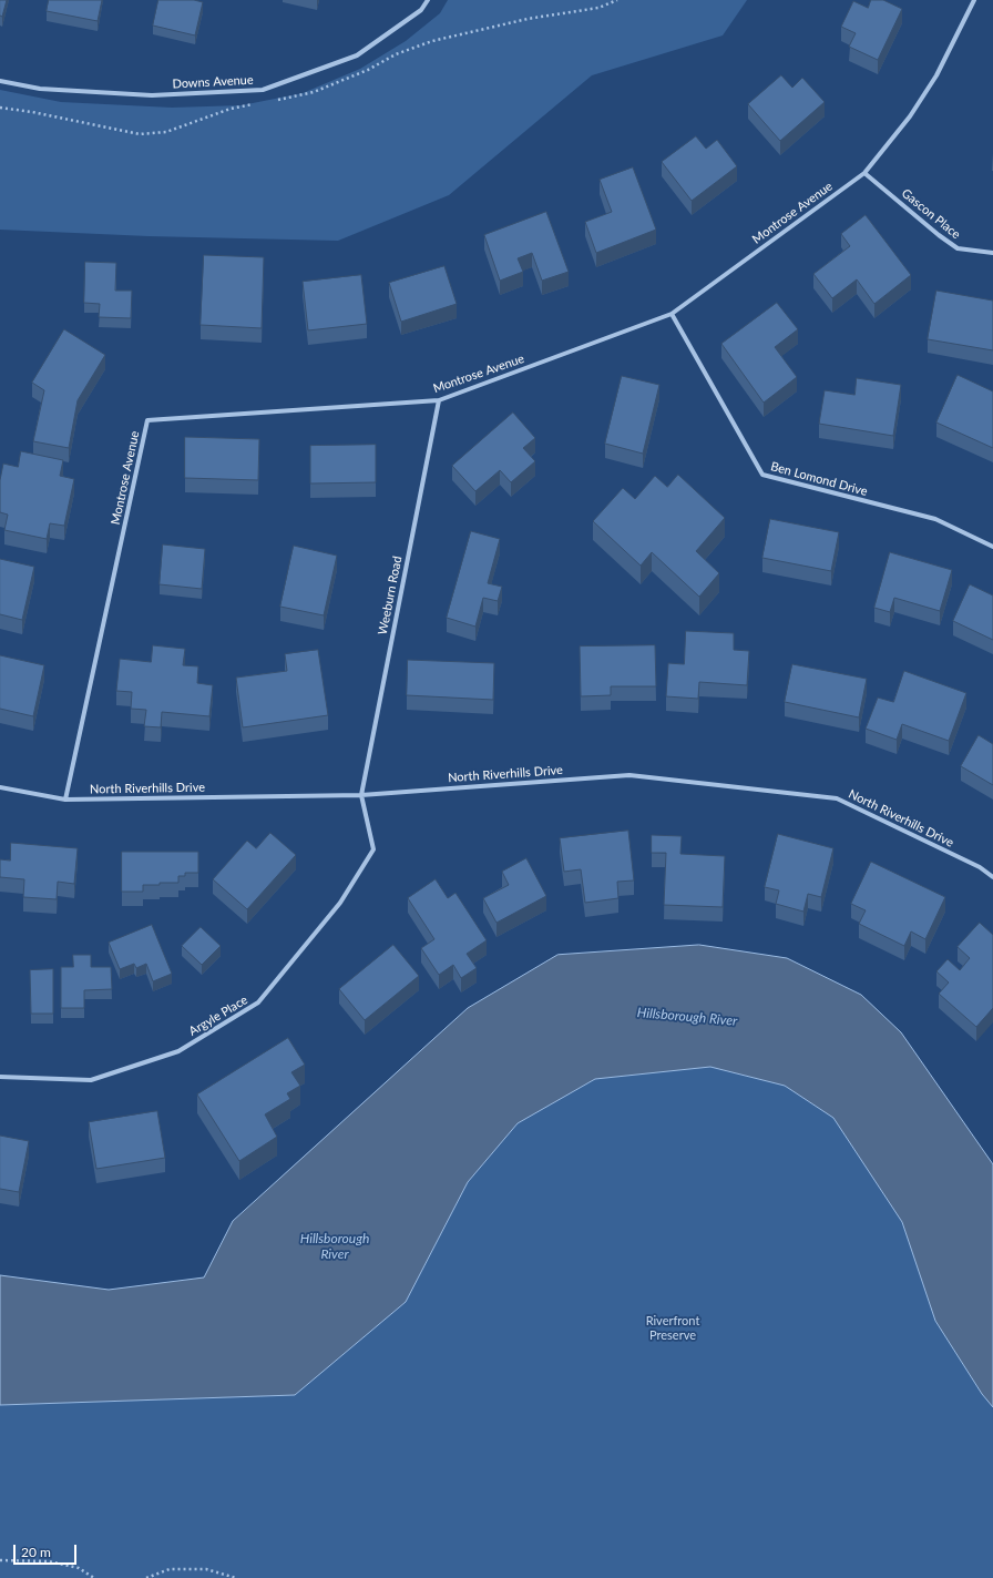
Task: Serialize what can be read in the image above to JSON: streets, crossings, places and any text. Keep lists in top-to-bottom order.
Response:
{
  "streets": {
    "street": [
      "Downs Avenue",
      "Montrose Avenue",
      "Gascon Place",
      "Ben Lomond Drive",
      "Weeburn Road",
      "North Riverhills Drive",
      "Argyle Place"
    ]
  },
  "crossings": [
    ["Montrose Avenue", "Gascon Place"],
    ["Montrose Avenue", "Ben Lomond Drive"],
    ["Montrose Avenue", "Weeburn Road"],
    ["Montrose Avenue", "North Riverhills Drive"],
    ["Weeburn Road", "North Riverhills Drive"],
    ["Weeburn Road", "Argyle Place"],
    ["North Riverhills Drive", "Argyle Place"]
  ],
  "water": ["Hillsborough River"],
  "parks": ["Riverfront Preserve"],
  "scale_bar": "20 m"
}
